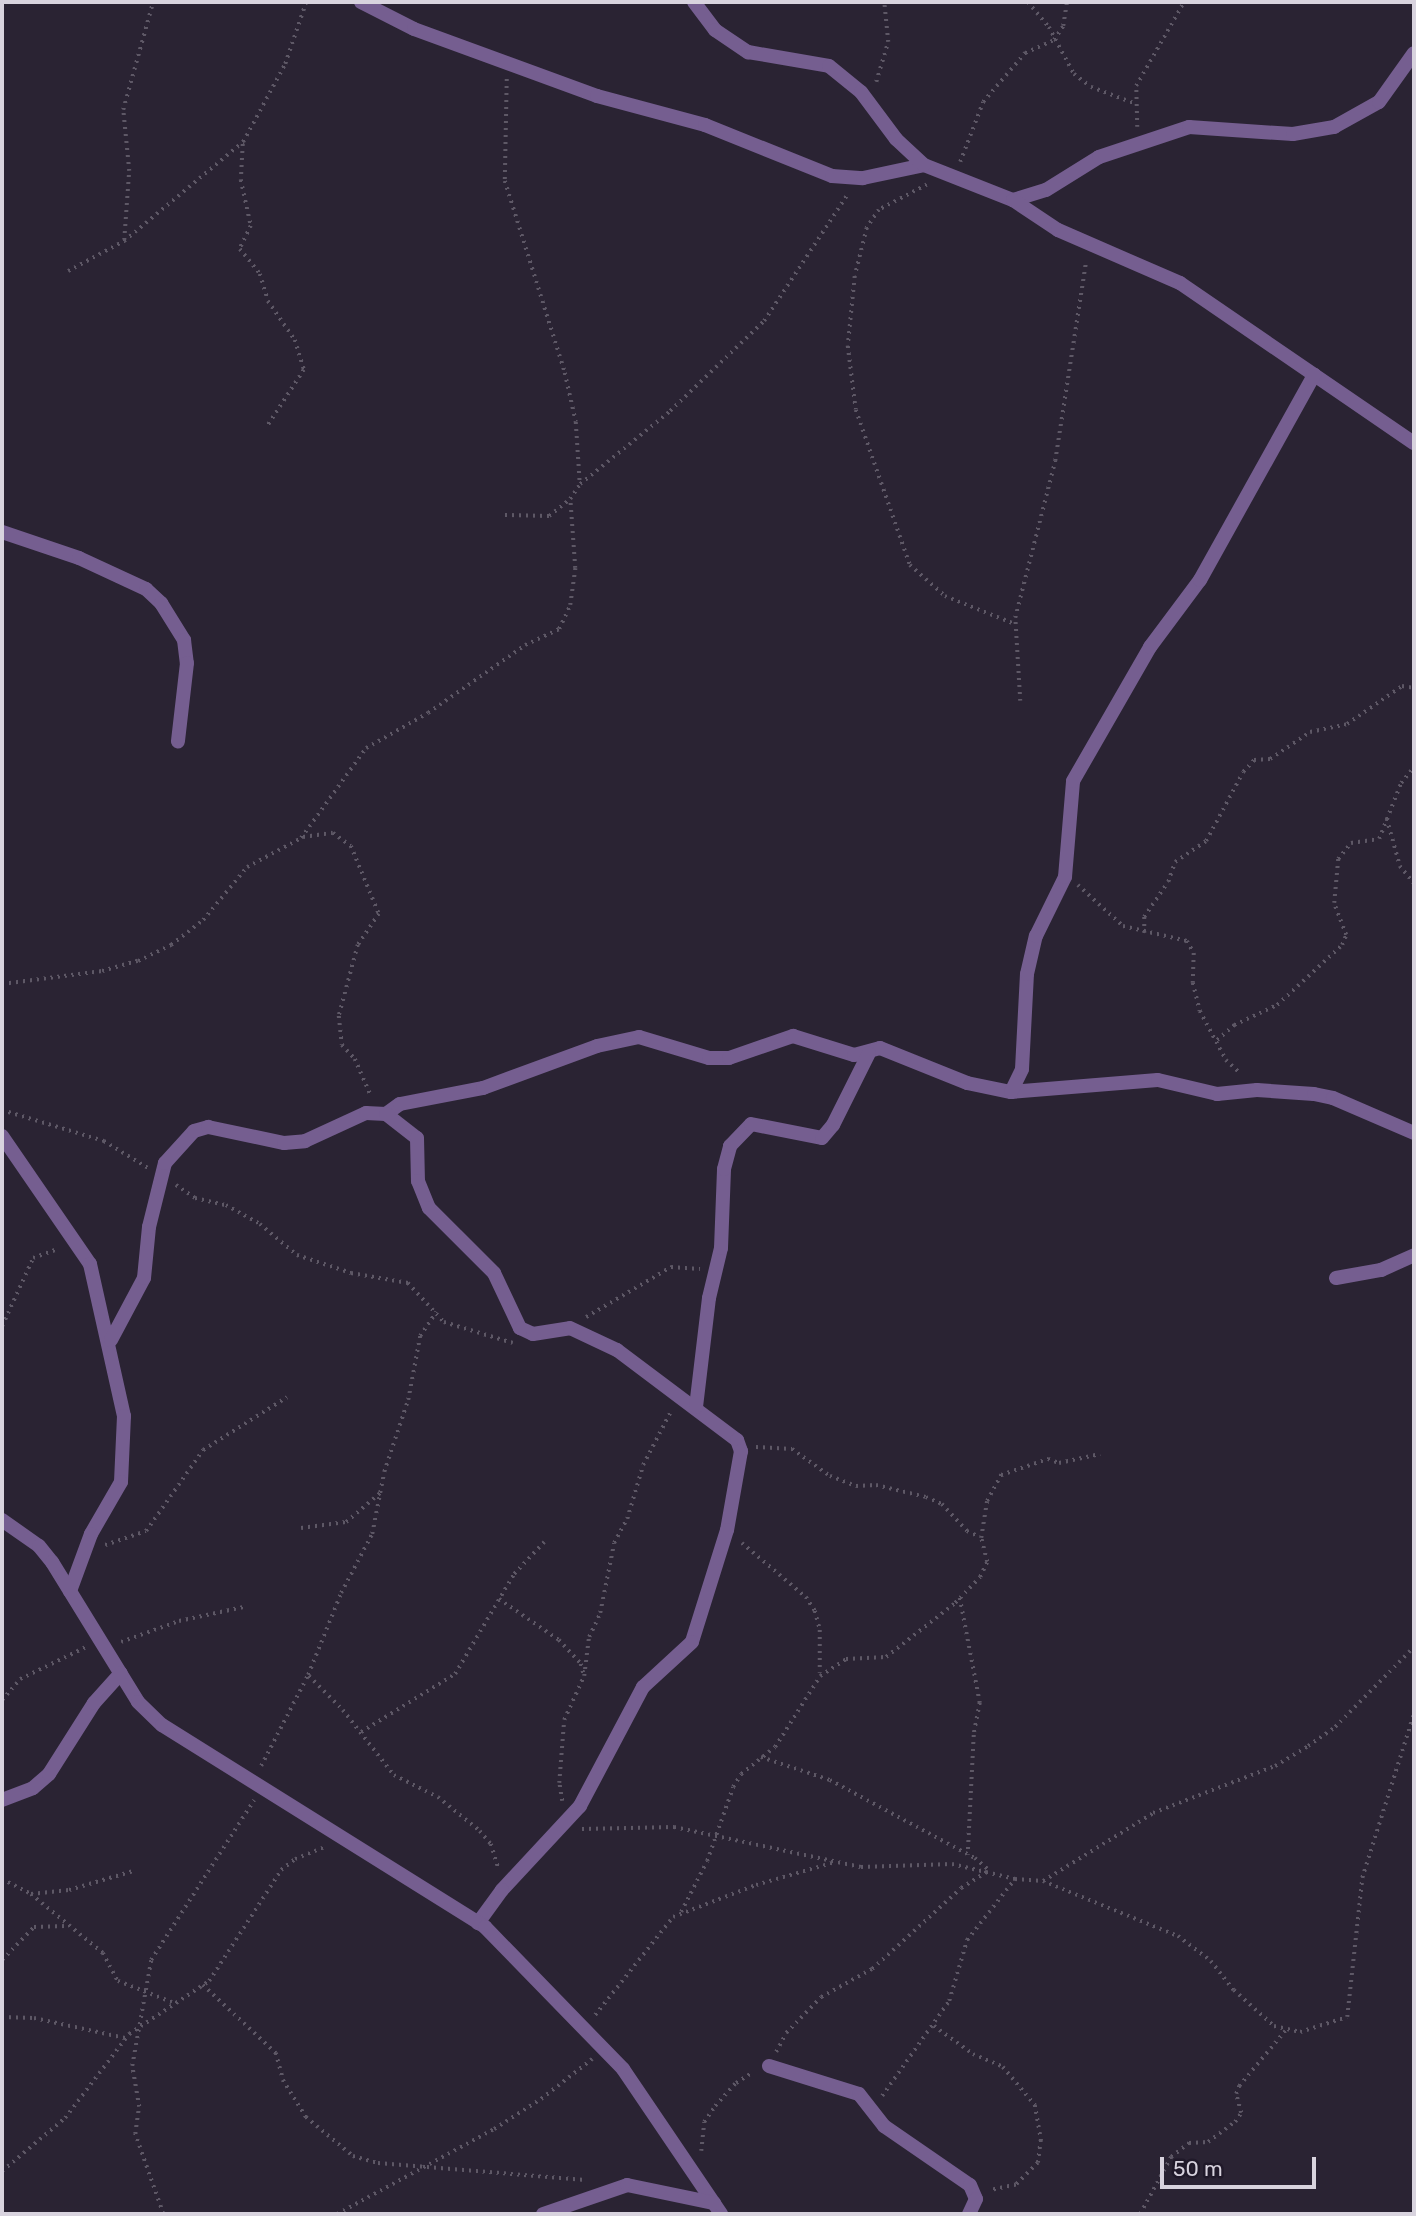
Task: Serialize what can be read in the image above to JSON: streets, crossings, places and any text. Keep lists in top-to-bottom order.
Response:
{
  "scale_bar": "50 m"
}
